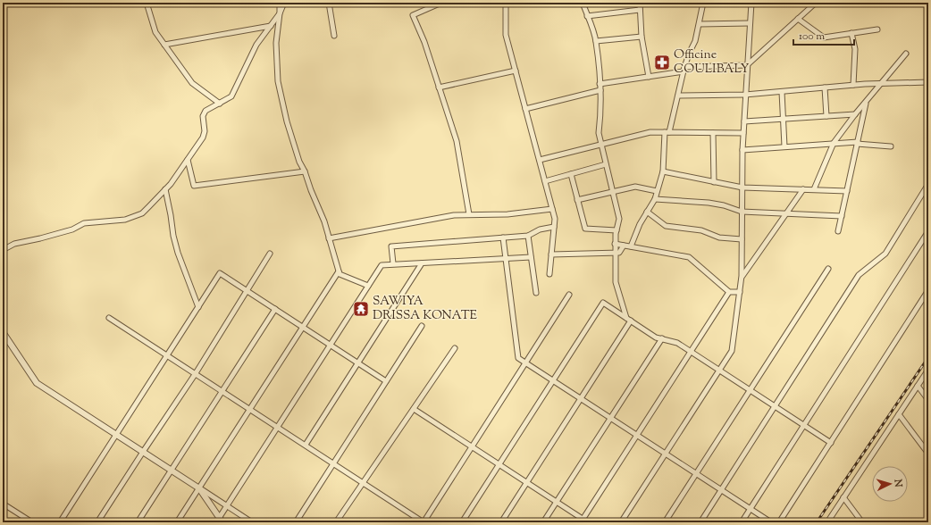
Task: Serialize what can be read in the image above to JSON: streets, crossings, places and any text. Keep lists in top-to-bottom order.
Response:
{
  "places": {
    "pharmacy": ["Officine COULIBALY"],
    "temple": ["SAWIYA DRISSA KONATE"]
  },
  "scale_bar": "100 m",
  "north": "right"
}
